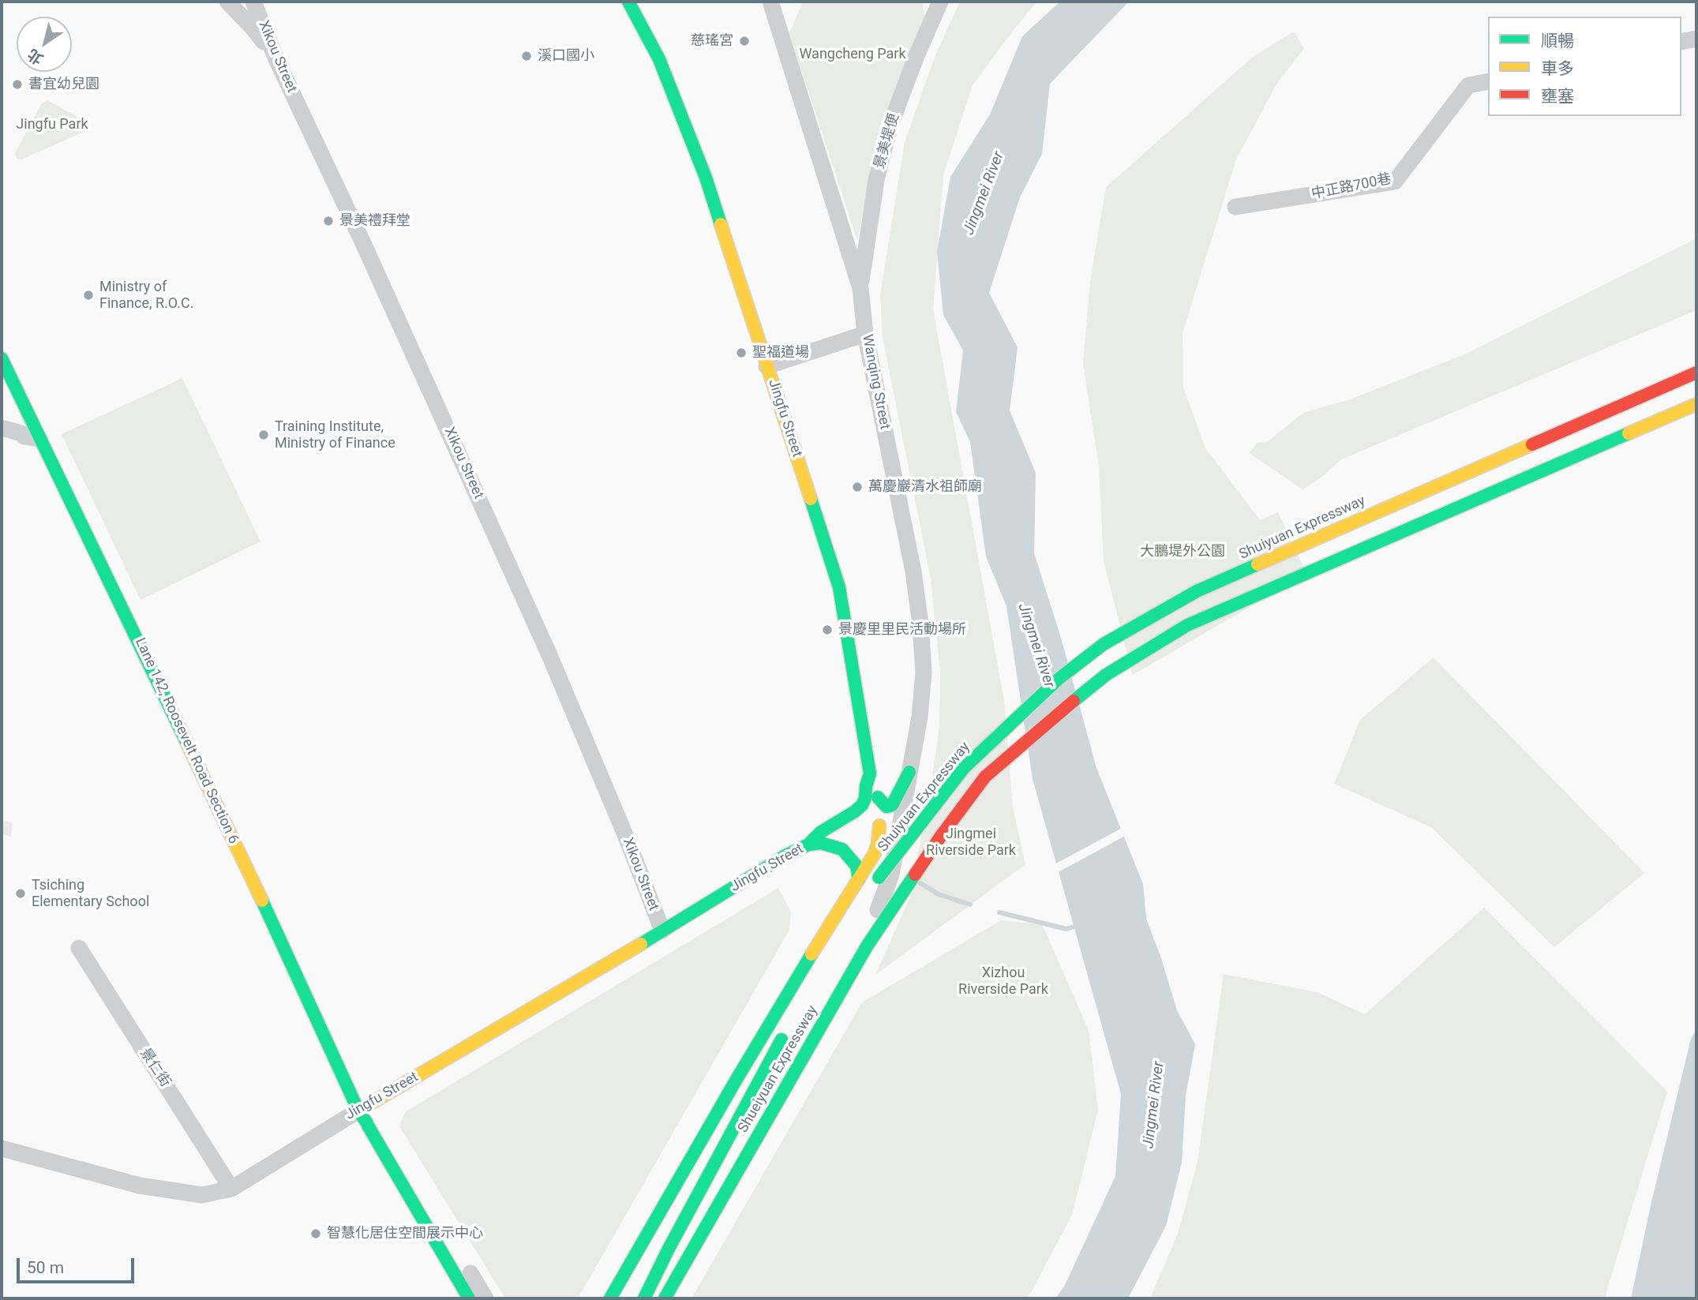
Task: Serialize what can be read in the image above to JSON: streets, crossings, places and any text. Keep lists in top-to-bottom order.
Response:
{
  "streets": {
    "main road": [
      "Jingfu Street",
      "Shuiyuan Expressway",
      "Lane 142, Roosevelt Road Section 6",
      "Shueiyuan Expressway"
    ],
    "street": [
      "Xikou Street",
      "景美堤便",
      "中正路700巷",
      "Wanqing Street",
      "景仁街"
    ]
  },
  "crossings": [
    ["Xikou Street", "Jingfu Street"],
    ["景美堤便", "Wanqing Street"],
    ["Jingfu Street", "Lane 142, Roosevelt Road Section 6"],
    ["Jingfu Street", "景仁街"]
  ],
  "water": ["Jingmei River"],
  "parks": [
    "Wangcheng Park",
    "Jingfu Park",
    "大鵬堤外公園",
    "Jingmei Riverside Park",
    "Xizhou Riverside Park"
  ],
  "places": [
    "慈瑤宮",
    "溪口國小",
    "書宜幼兒園",
    "景美禮拜堂",
    "Ministry of Finance, R.O.C.",
    "聖福道場",
    "Training Institute, Ministry of Finance",
    "萬慶巖清水祖師廟",
    "景慶里里民活動場所",
    "Tsiching Elementary School",
    "智慧化居住空間展示中心"
  ],
  "legend": ["順暢", "車多", "壅塞"],
  "scale_bar": "50 m",
  "north": "bottom left"
}
